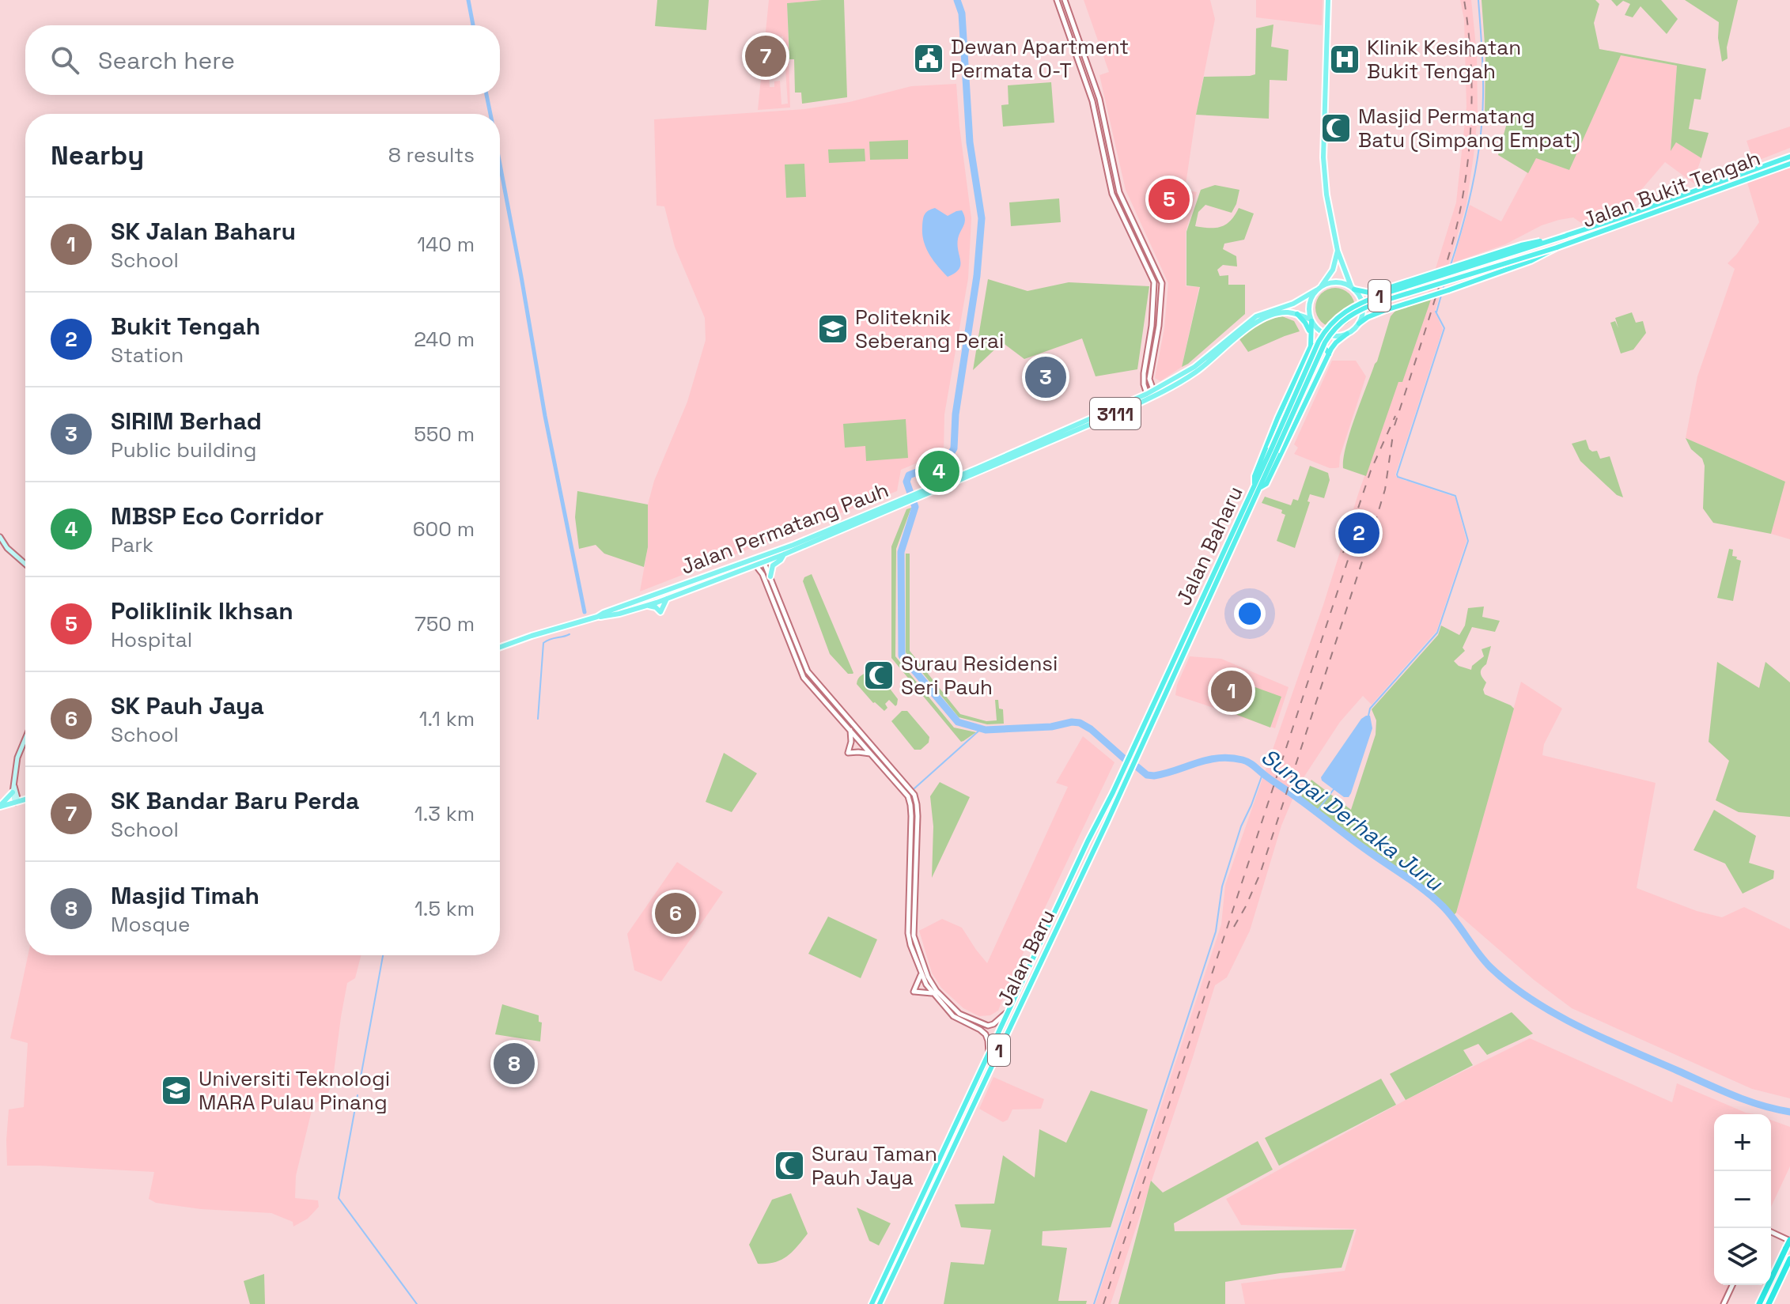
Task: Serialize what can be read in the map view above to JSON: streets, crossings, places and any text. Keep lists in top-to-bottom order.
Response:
{
  "streets": {
    "highway": [
      "Jalan Bukit Tengah",
      "1",
      "Jalan Baharu",
      "Jalan Baru"
    ],
    "main road": ["3111", "Jalan Permatang Pauh"]
  },
  "crossings": [
    ["Jalan Bukit Tengah", "Jalan Baharu"],
    ["Jalan Baharu", "Jalan Baru"]
  ],
  "water": ["Sungai Derhaka Juru"],
  "places": {
    "public building": ["Dewan Apartment Permata O-T"],
    "hospital": ["Klinik Kesihatan Bukit Tengah"],
    "mosque": ["Masjid Permatang Batu (Simpang Empat)", "Surau Residensi Seri Pauh", "Surau Taman Pauh Jaya"],
    "school or university": ["Politeknik Seberang Perai", "Universiti Teknologi MARA Pulau Pinang"]
  },
  "page": {
    "search": "Search here",
    "pins": [
      "7",
      "5",
      "3",
      "4",
      "2",
      "1",
      "6",
      "8"
    ],
    "heading": ["Nearby", "8 results"],
    "list": [
      {
        "mark": "1",
        "name": "SK Jalan Baharu",
        "note": "School",
        "value": "140 m"
      },
      {
        "mark": "2",
        "name": "Bukit Tengah",
        "note": "Station",
        "value": "240 m"
      },
      {
        "mark": "3",
        "name": "SIRIM Berhad",
        "note": "Public building",
        "value": "550 m"
      },
      {
        "mark": "4",
        "name": "MBSP Eco Corridor",
        "note": "Park",
        "value": "600 m"
      },
      {
        "mark": "5",
        "name": "Poliklinik Ikhsan",
        "note": "Hospital",
        "value": "750 m"
      },
      {
        "mark": "6",
        "name": "SK Pauh Jaya",
        "note": "School",
        "value": "1.1 km"
      },
      {
        "mark": "7",
        "name": "SK Bandar Baru Perda",
        "note": "School",
        "value": "1.3 km"
      },
      {
        "mark": "8",
        "name": "Masjid Timah",
        "note": "Mosque",
        "value": "1.5 km"
      }
    ],
    "map_buttons": ["+", "−"]
  }
}
